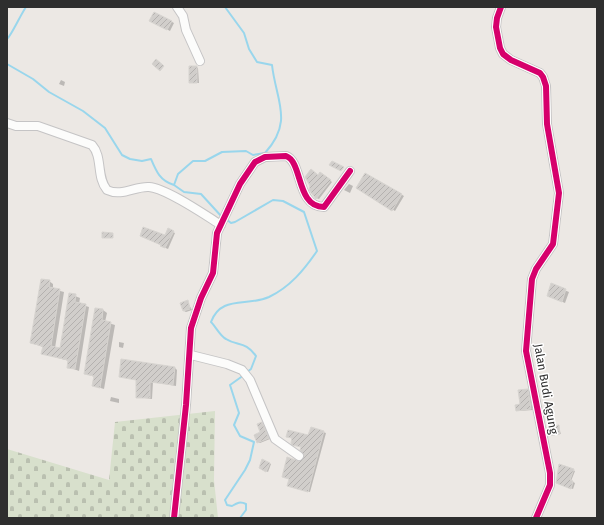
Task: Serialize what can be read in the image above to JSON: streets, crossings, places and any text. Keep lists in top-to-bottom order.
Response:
{
  "streets": {
    "street": ["Jalan Budi Agung"]
  }
}
